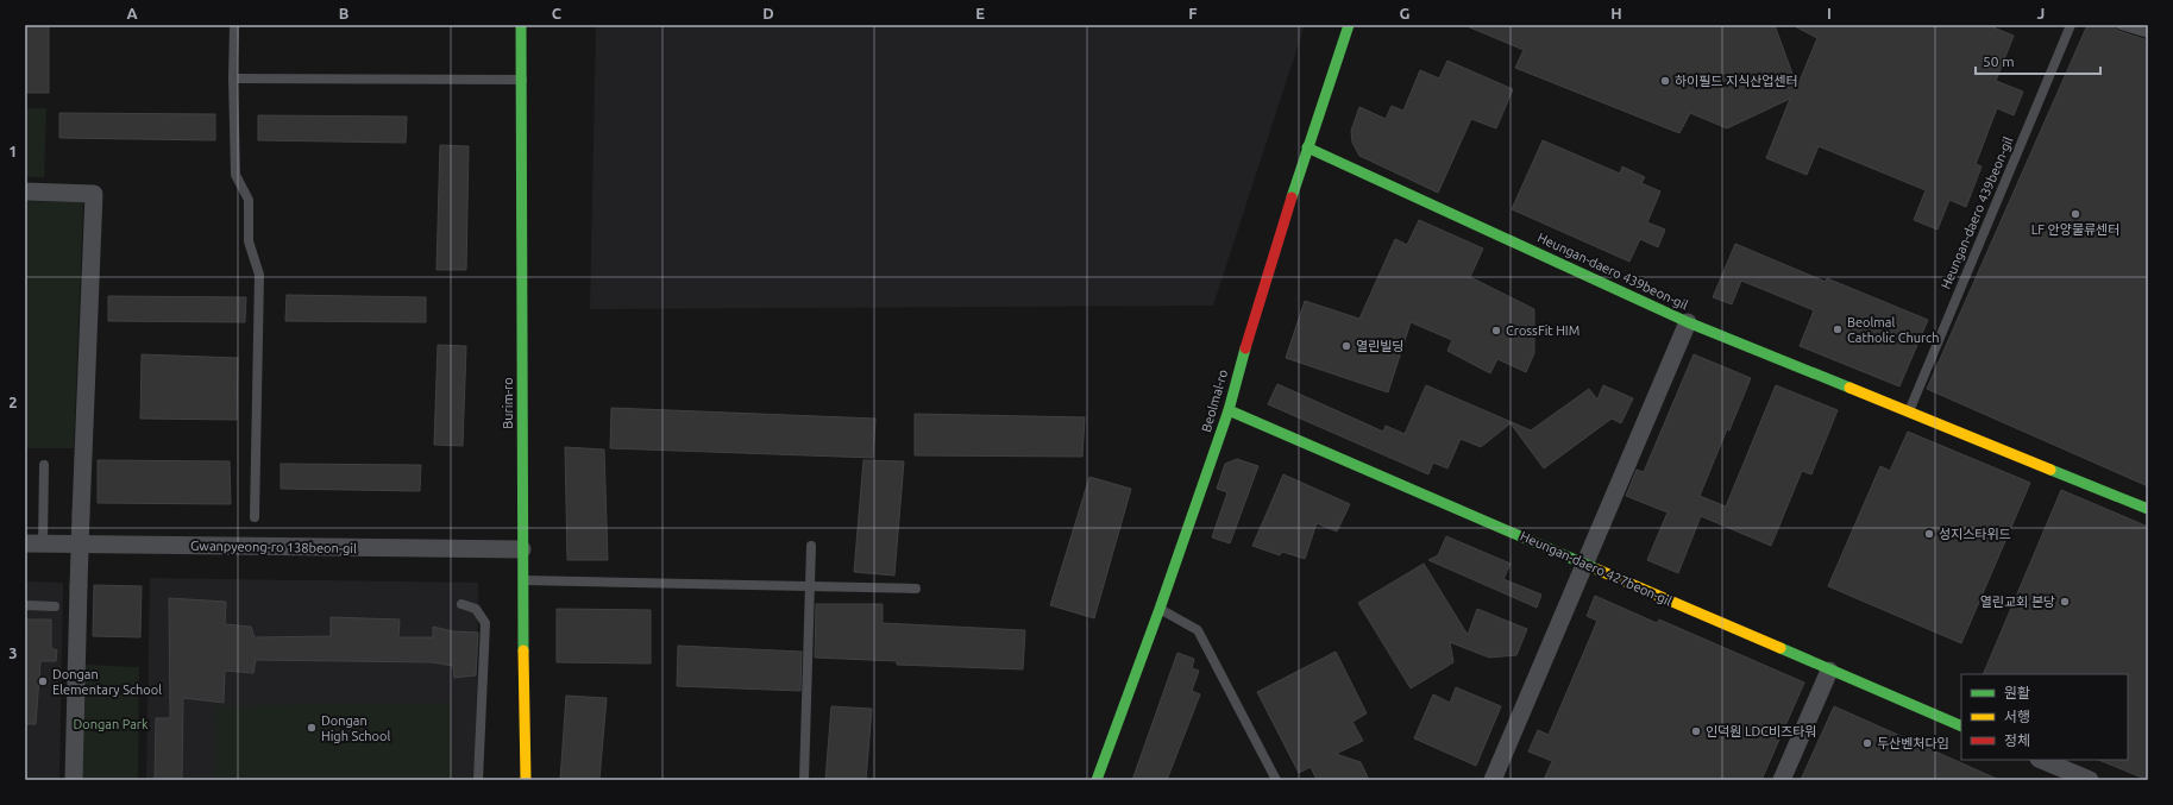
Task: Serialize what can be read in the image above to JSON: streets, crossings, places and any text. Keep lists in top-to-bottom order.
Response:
{
  "streets": {
    "street": [
      "Heungan-daero 439beon-gil",
      "Beolmal-ro",
      "Burim-ro",
      "Gwanpyeong-ro 138beon-gil",
      "Heungan-daero 427beon-gil"
    ]
  },
  "crossings": [
    ["Heungan-daero 439beon-gil", "Beolmal-ro"],
    ["Beolmal-ro", "Heungan-daero 427beon-gil"],
    ["Burim-ro", "Gwanpyeong-ro 138beon-gil"]
  ],
  "parks": ["Dongan Park"],
  "places": [
    "하이필드 지식산업센터",
    "LF 안양물류센터",
    "Beolmal Catholic Church",
    "CrossFit HIM",
    "열린빌딩",
    "성지스타위드",
    "열린교회 본당",
    "Dongan Elementary School",
    "Dongan High School",
    "인덕원 LDC비즈타워",
    "두산벤처다임"
  ],
  "legend": ["원활", "서행", "정체"],
  "scale_bar": "50 m",
  "grid": {
    "columns": [
      "A",
      "B",
      "C",
      "D",
      "E",
      "F",
      "G",
      "H",
      "I",
      "J"
    ],
    "rows": ["1", "2", "3"]
  }
}
